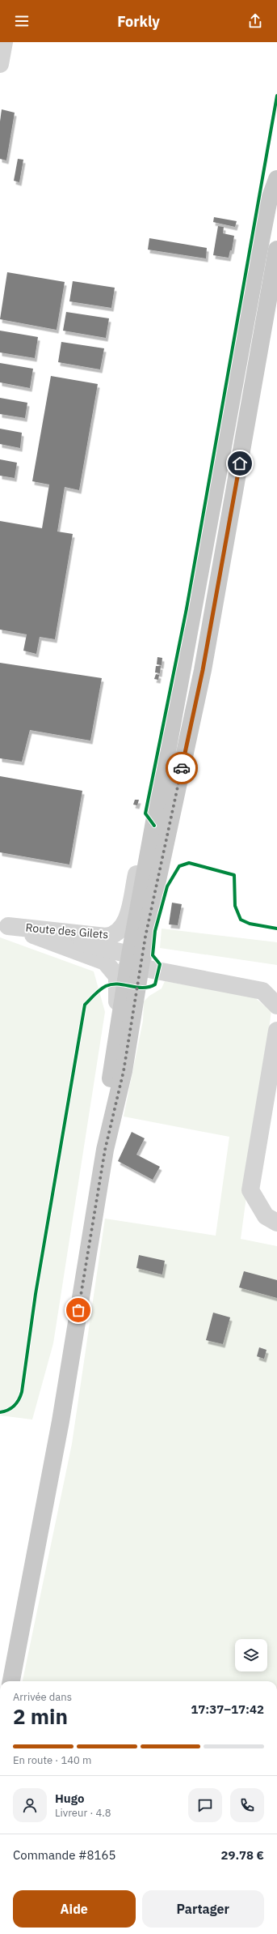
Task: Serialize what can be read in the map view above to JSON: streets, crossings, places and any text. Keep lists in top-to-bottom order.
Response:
{
  "streets": {
    "street": ["Route des Gilets"]
  },
  "page": {
    "header": "Forkly",
    "heading": ["2 min", "Arrivée dans", "17:37–17:42"],
    "panel": [
      "Hugo",
      "Livreur · 4.8",
      "Commande #8165",
      "29.78 €"
    ],
    "bar": "En route · 140 m",
    "buttons": ["Aide", "Partager"]
  }
}
